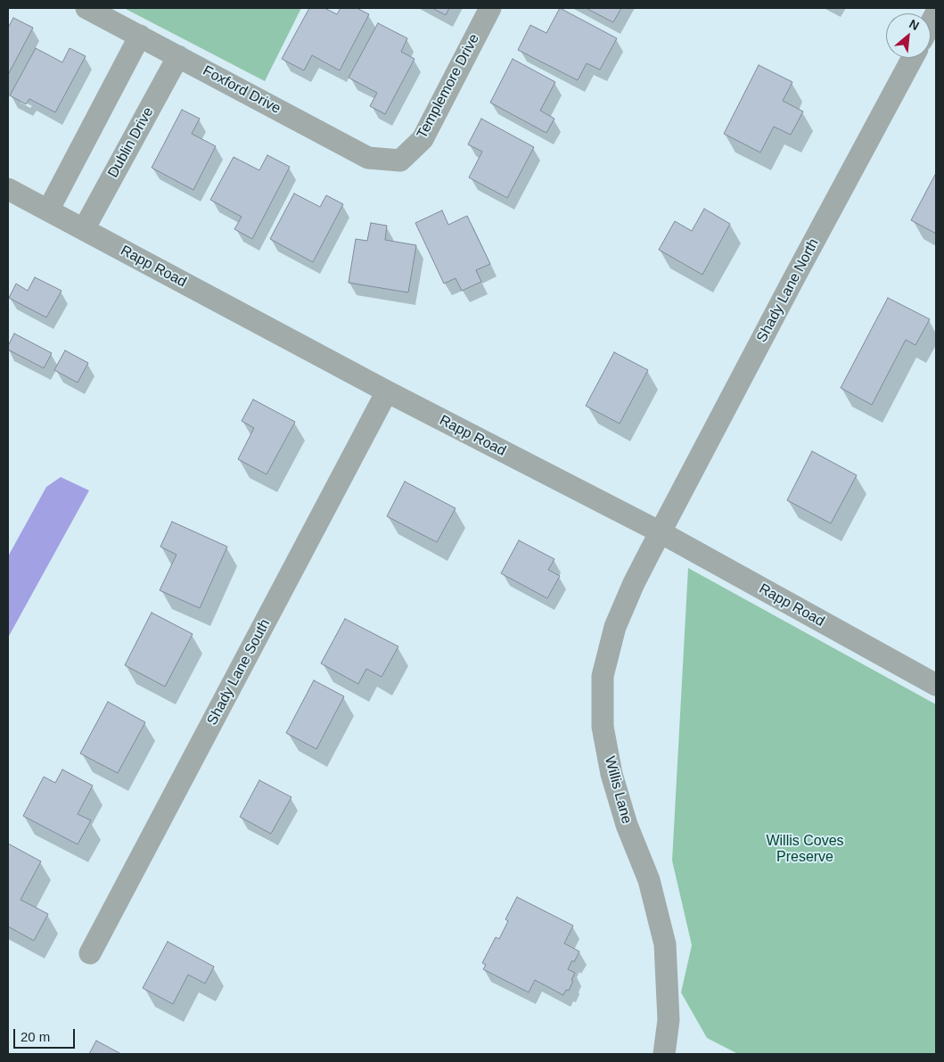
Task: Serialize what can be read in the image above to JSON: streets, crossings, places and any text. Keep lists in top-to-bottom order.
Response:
{
  "streets": {
    "street": [
      "Templemore Drive",
      "Foxford Drive",
      "Dublin Drive",
      "Rapp Road",
      "Shady Lane North",
      "Shady Lane South",
      "Willis Lane"
    ]
  },
  "crossings": [
    ["Templemore Drive", "Foxford Drive"],
    ["Foxford Drive", "Dublin Drive"],
    ["Dublin Drive", "Rapp Road"],
    ["Rapp Road", "Shady Lane North"],
    ["Rapp Road", "Shady Lane South"],
    ["Rapp Road", "Willis Lane"],
    ["Shady Lane North", "Willis Lane"]
  ],
  "parks": ["Willis Coves Preserve"],
  "scale_bar": "20 m",
  "north": "top right"
}
